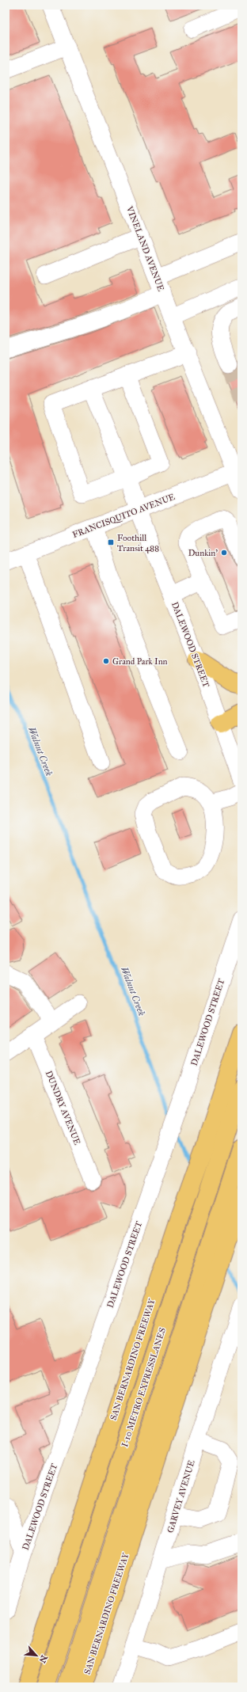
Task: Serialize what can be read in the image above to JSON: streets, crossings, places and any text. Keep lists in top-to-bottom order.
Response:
{
  "streets": {
    "highway": ["SAN BERNARDINO FREEWAY", "I-10 METRO EXPRESSLANES"],
    "street": [
      "VINELAND AVENUE",
      "FRANCISQUITO AVENUE",
      "DALEWOOD STREET",
      "DUNDRY AVENUE",
      "GARVEY AVENUE"
    ]
  },
  "crossings": [
    ["VINELAND AVENUE", "FRANCISQUITO AVENUE"],
    ["FRANCISQUITO AVENUE", "DALEWOOD STREET"]
  ],
  "water": ["Walnut Creek"],
  "places": {
    "transit": ["Foothill Transit 488"],
    "other": ["Dunkin'", "Grand Park Inn"]
  },
  "north": "bottom right"
}
